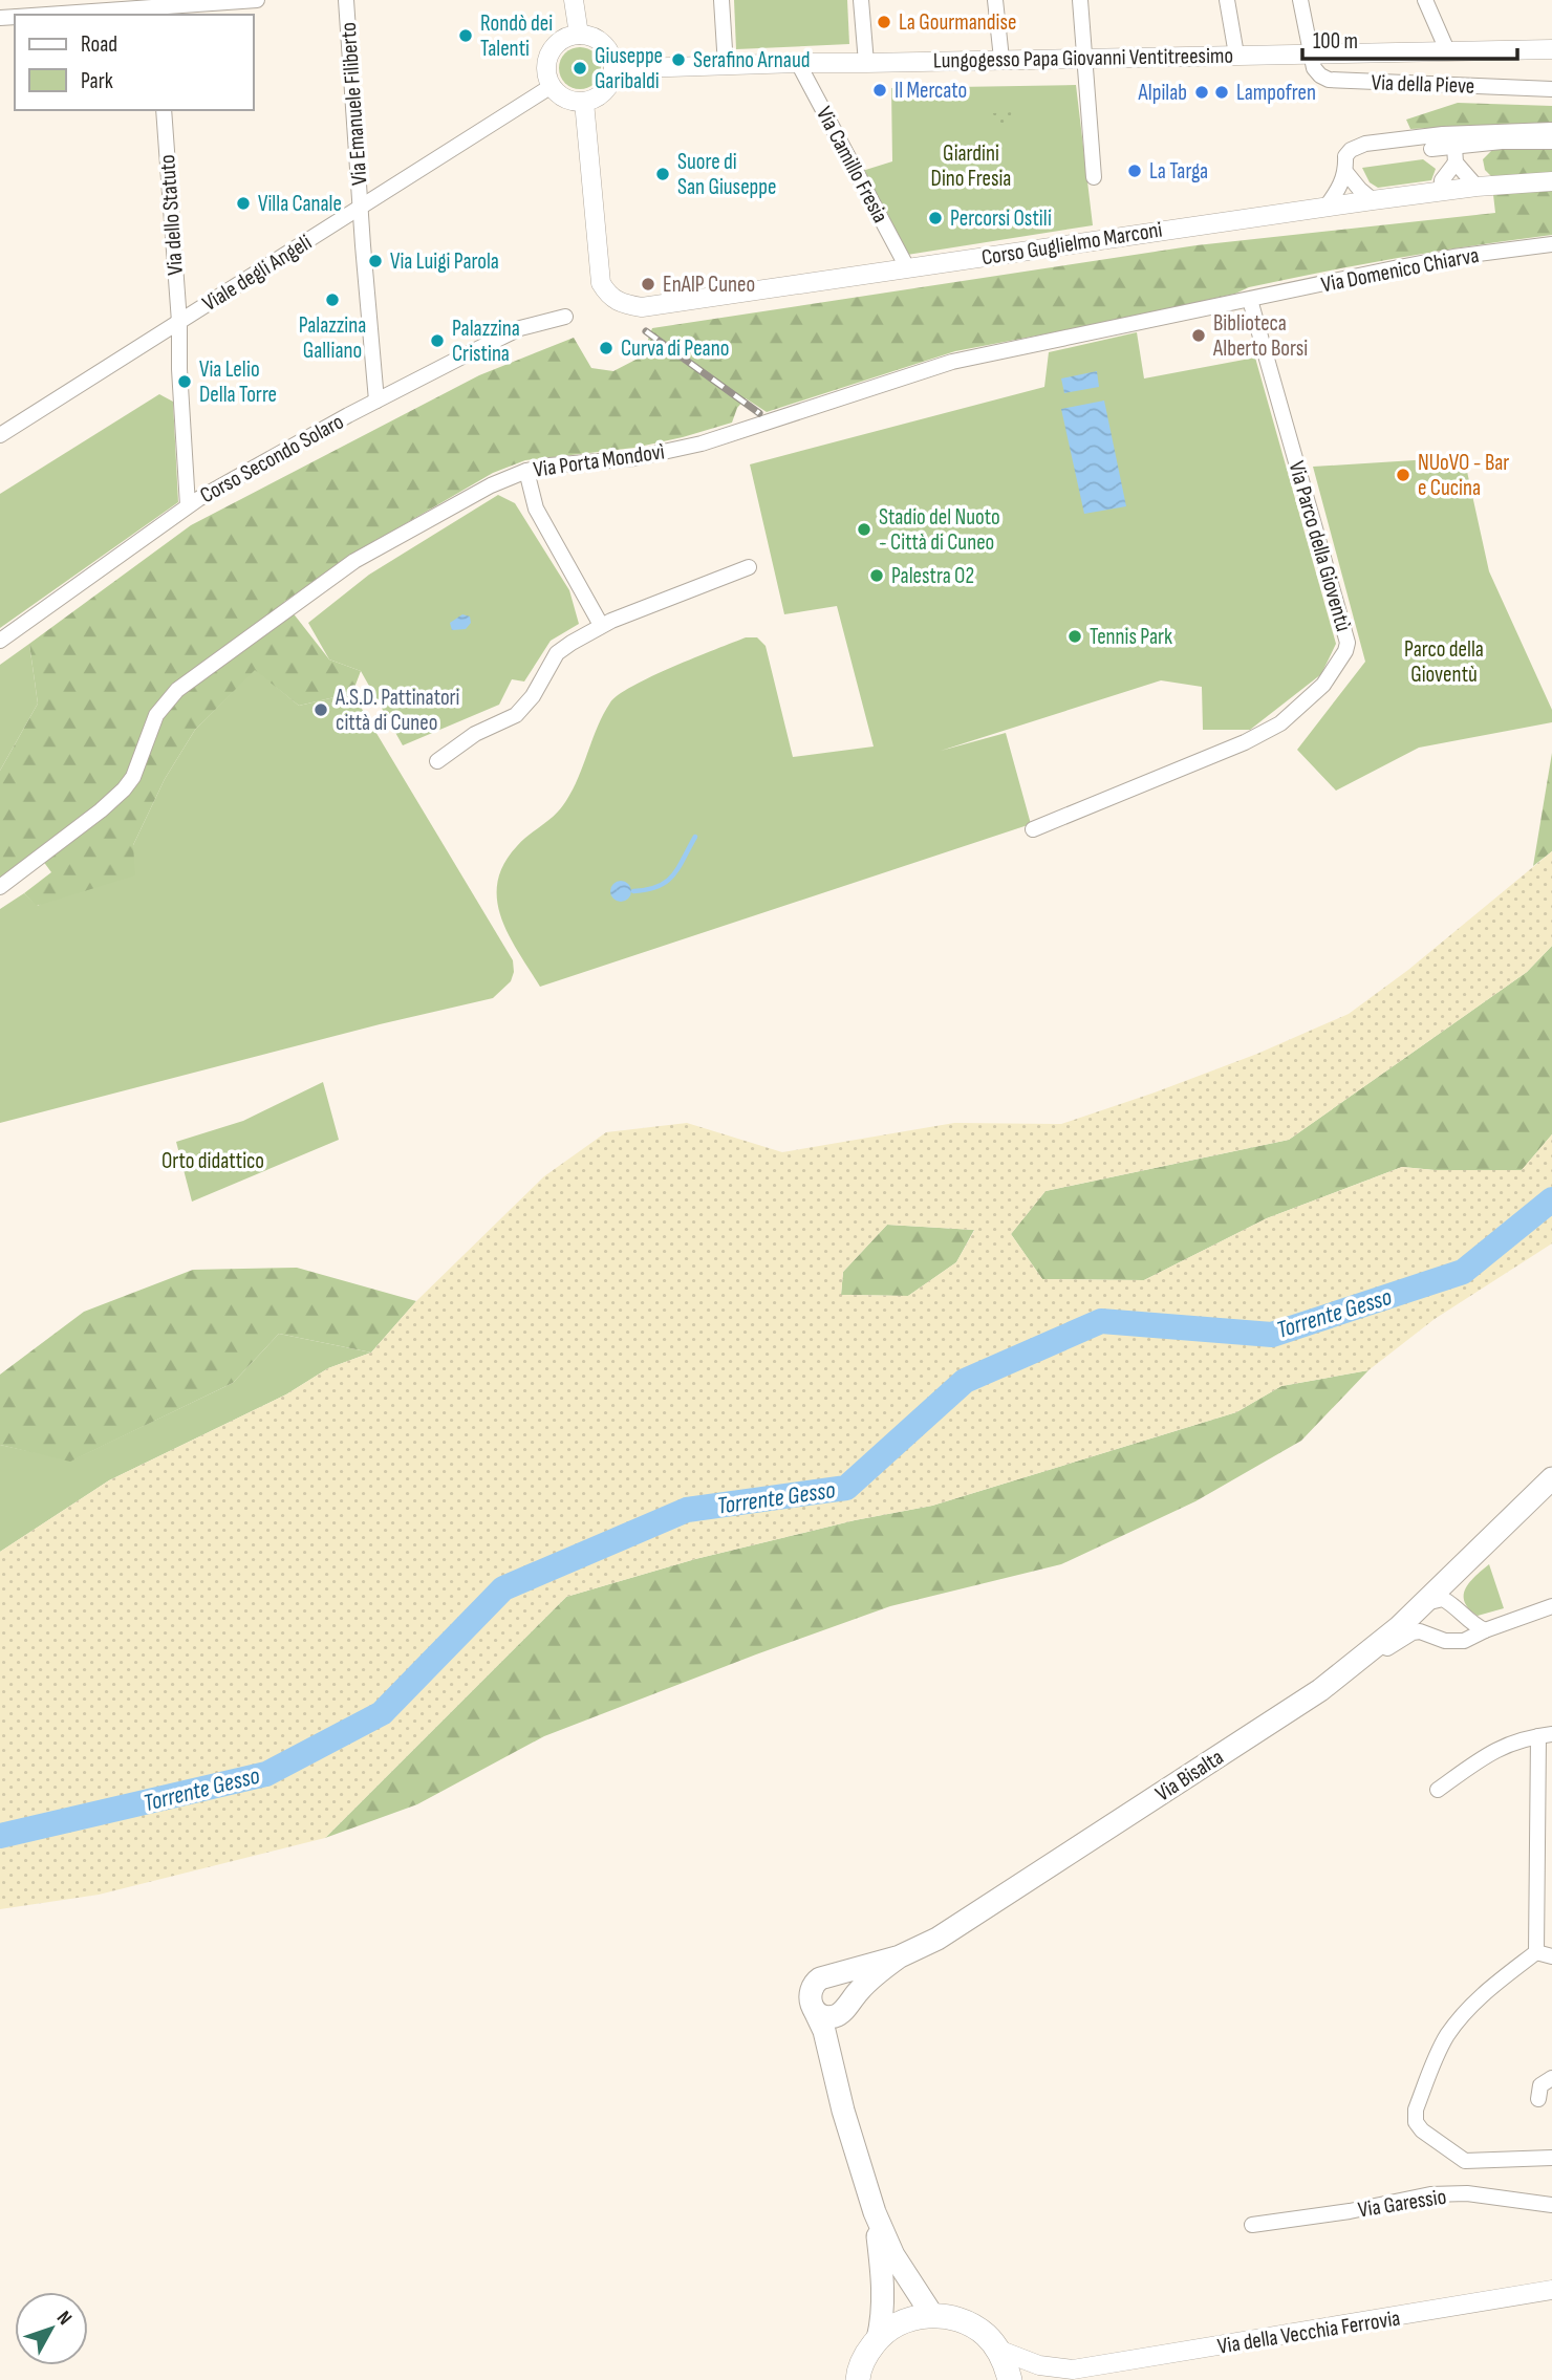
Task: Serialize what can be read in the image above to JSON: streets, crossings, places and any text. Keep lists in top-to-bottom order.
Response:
{
  "streets": {
    "main road": ["Via Bisalta"],
    "street": [
      "Lungogesso Papa Giovanni Ventitreesimo",
      "Via della Pieve",
      "Via Emanuele Filiberto",
      "Via Camillo Fresia",
      "Via dello Statuto",
      "Corso Guglielmo Marconi",
      "Via Domenico Chiarva",
      "Viale degli Angeli",
      "Corso Secondo Solaro",
      "Via Porta Mondovì",
      "Via Parco della Gioventù",
      "Via Garessio",
      "Via della Vecchia Ferrovia"
    ]
  },
  "crossings": [
    ["Lungogesso Papa Giovanni Ventitreesimo", "Via della Pieve"],
    ["Lungogesso Papa Giovanni Ventitreesimo", "Via Camillo Fresia"],
    ["Lungogesso Papa Giovanni Ventitreesimo", "Corso Guglielmo Marconi"],
    ["Lungogesso Papa Giovanni Ventitreesimo", "Viale degli Angeli"],
    ["Via Emanuele Filiberto", "Viale degli Angeli"],
    ["Via Camillo Fresia", "Corso Guglielmo Marconi"],
    ["Via dello Statuto", "Viale degli Angeli"],
    ["Corso Guglielmo Marconi", "Viale degli Angeli"],
    ["Via Domenico Chiarva", "Via Porta Mondovì"],
    ["Via Domenico Chiarva", "Via Parco della Gioventù"],
    ["Via Porta Mondovì", "Via Parco della Gioventù"]
  ],
  "water": ["Torrente Gesso"],
  "parks": ["Giardini Dino Fresia", "Parco della Gioventù", "Orto didattico"],
  "places": [
    "La Gourmandise",
    "Rondò dei Talenti",
    "Serafino Arnaud",
    "Giuseppe Garibaldi",
    "Il Mercato",
    "Alpilab",
    "Lampofren",
    "La Targa",
    "Suore di San Giuseppe",
    "Villa Canale",
    "Percorsi Ostili",
    "Via Luigi Parola",
    "EnAIP Cuneo",
    "Palazzina Galliano",
    "Biblioteca Alberto Borsi",
    "Palazzina Cristina",
    "Curva di Peano",
    "Via Lelio Della Torre",
    "NUoVO - Bar e Cucina",
    "Stadio del Nuoto - Città di Cuneo",
    "Palestra O2",
    "Tennis Park",
    "A.S.D. Pattinatori città di Cuneo"
  ],
  "legend": ["Road", "Park"],
  "scale_bar": "100 m",
  "north": "top right"
}
